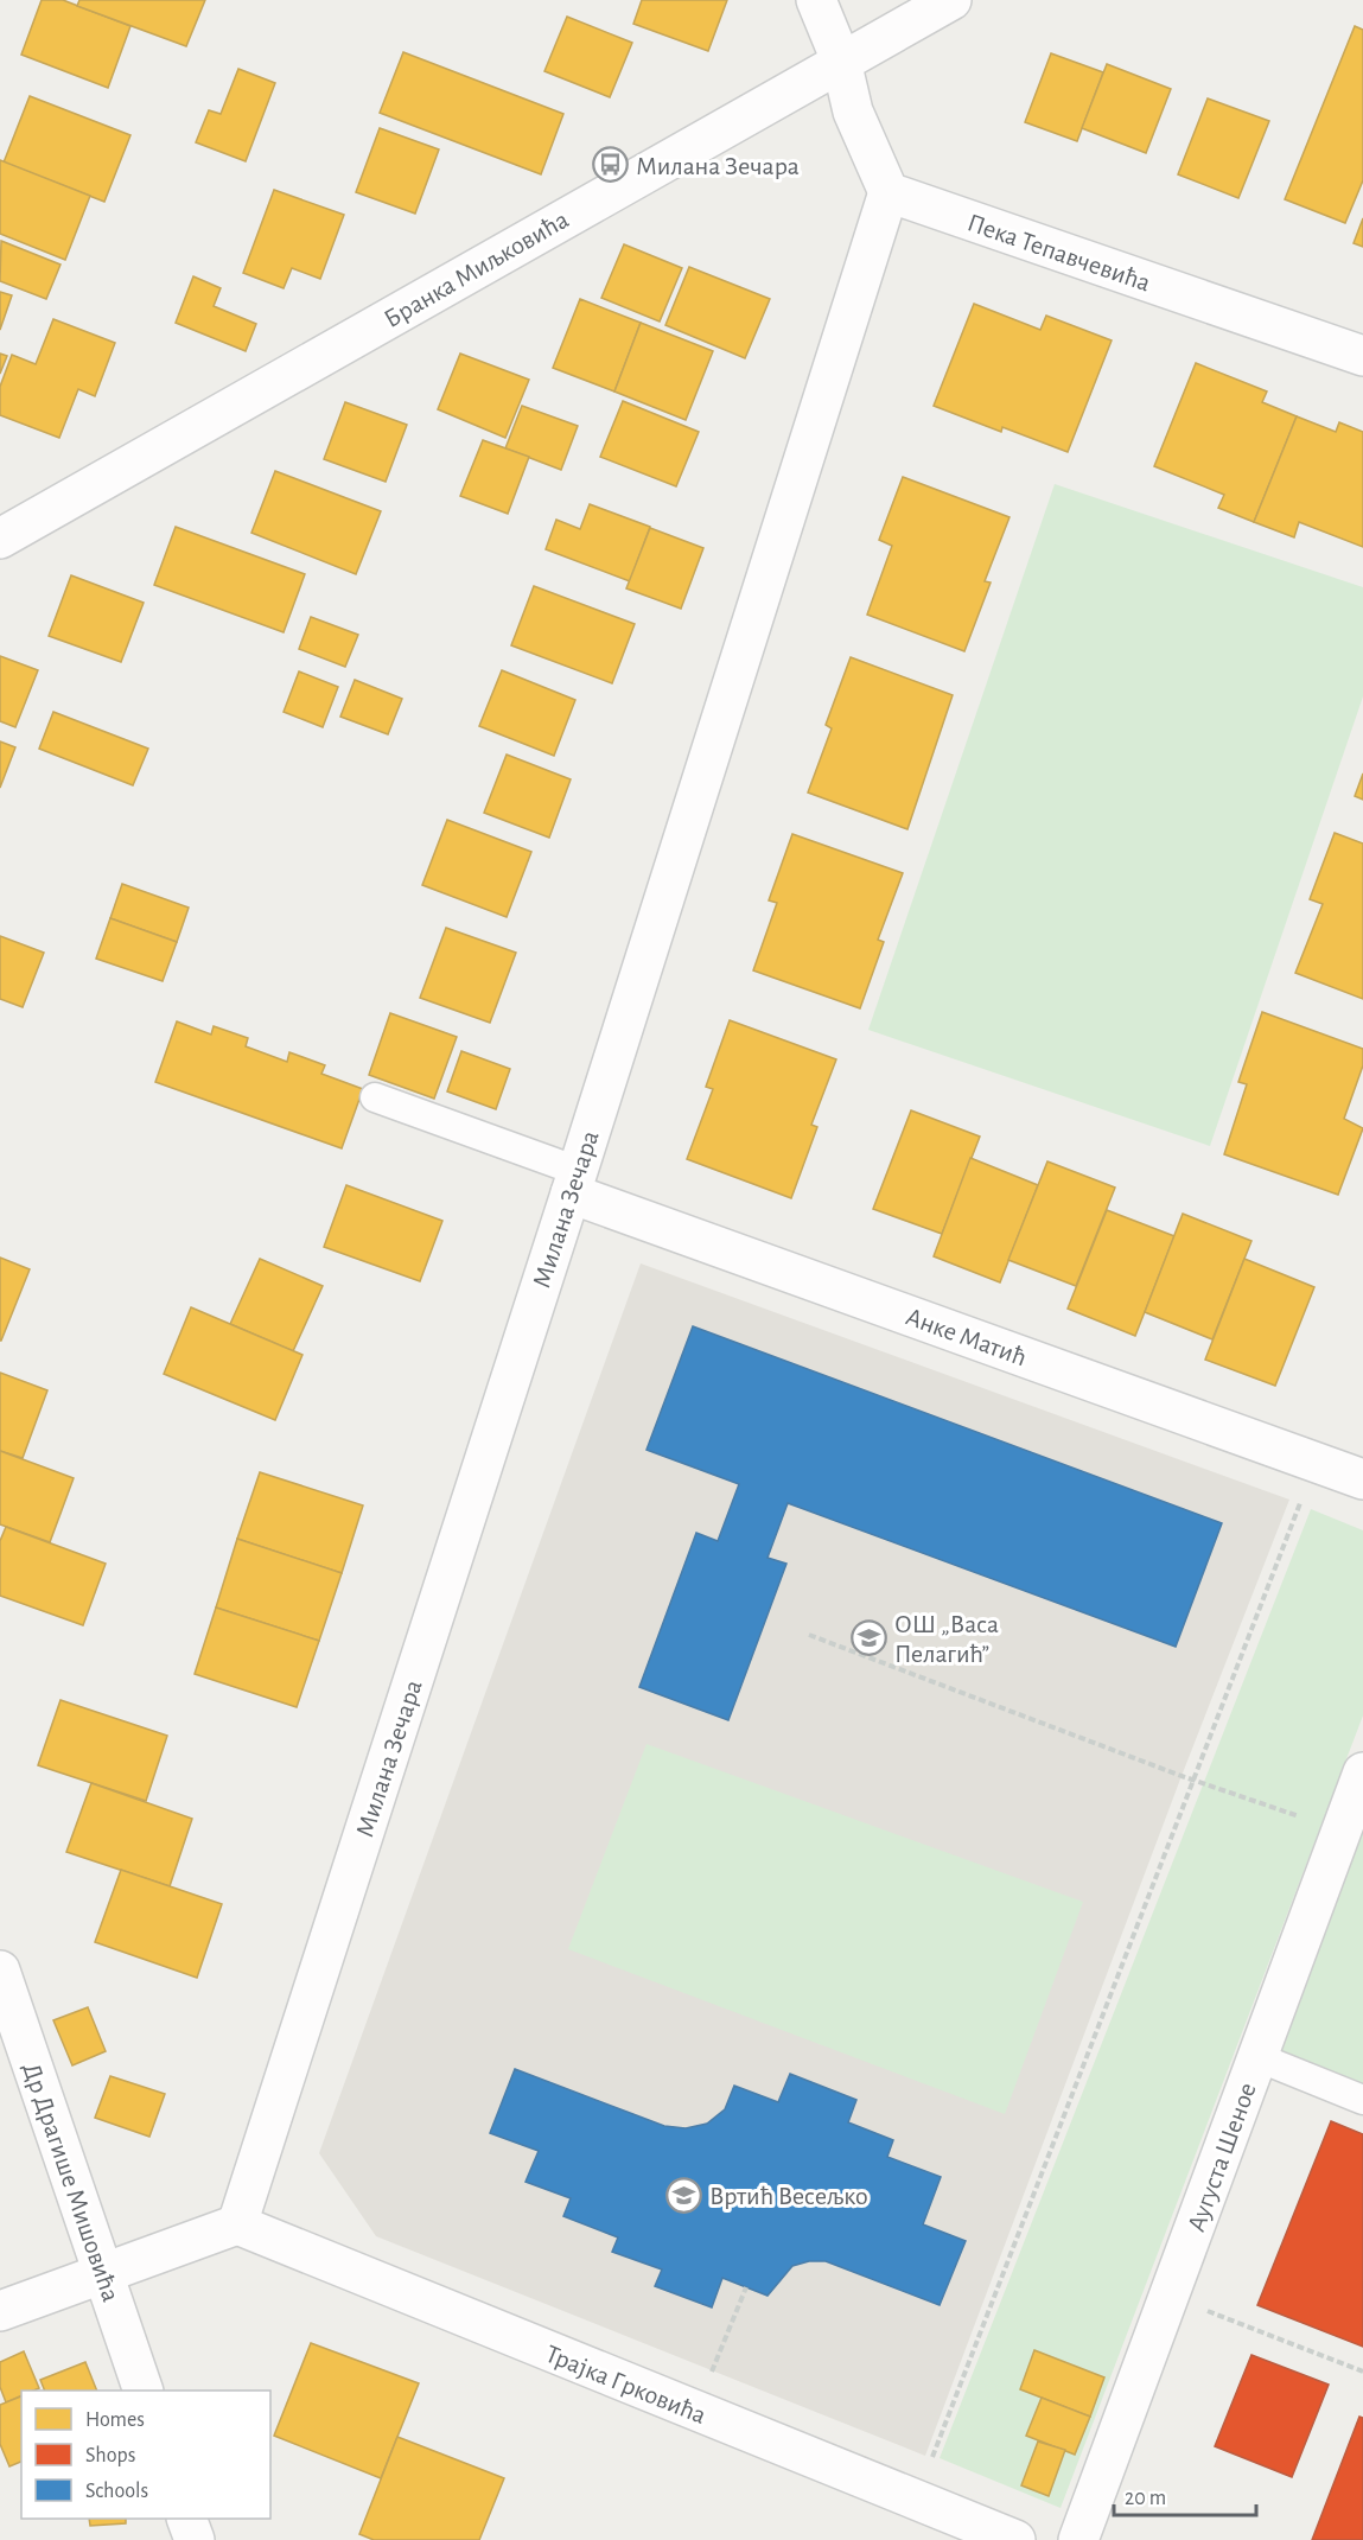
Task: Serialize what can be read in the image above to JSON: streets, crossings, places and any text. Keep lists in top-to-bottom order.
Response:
{
  "streets": {
    "street": [
      "Пека Тепавчевића",
      "Бранка Миљковића",
      "Милана Зечара",
      "Анке Матић",
      "Аугуста Шеное",
      "Др Драгише Мишовића",
      "Трајка Грковића"
    ]
  },
  "crossings": [
    ["Пека Тепавчевића", "Милана Зечара"],
    ["Милана Зечара", "Анке Матић"],
    ["Милана Зечара", "Трајка Грковића"]
  ],
  "places": {
    "bus stop": ["Милана Зечара"],
    "school or university": ["ОШ „Васа Пелагић”", "Вртић Весељко"]
  },
  "legend": ["Homes", "Shops", "Schools"],
  "scale_bar": "20 m"
}
